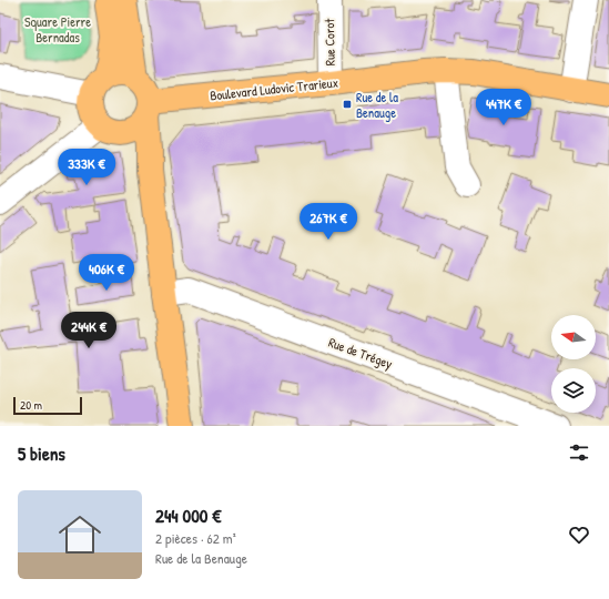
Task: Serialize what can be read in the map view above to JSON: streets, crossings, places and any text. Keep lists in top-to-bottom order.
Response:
{
  "streets": {
    "main road": ["Boulevard Ludovic Trarieux"],
    "street": ["Rue Corot", "Rue de Trégey"]
  },
  "crossings": [
    ["Rue Corot", "Boulevard Ludovic Trarieux"]
  ],
  "parks": ["Square Pierre Bernadas"],
  "places": {
    "transit": ["Rue de la Benauge"]
  },
  "scale_bar": "20 m",
  "north": "left",
  "page": {
    "price": [
      "447K €",
      "333K €",
      "267K €",
      "406K €",
      "244K €"
    ],
    "scale": "20 m",
    "heading": "5 biens",
    "list": [
      {
        "name": "244 000 €",
        "note": "2 pièces · 62 m² · Rue de la Benauge"
      }
    ]
  }
}
